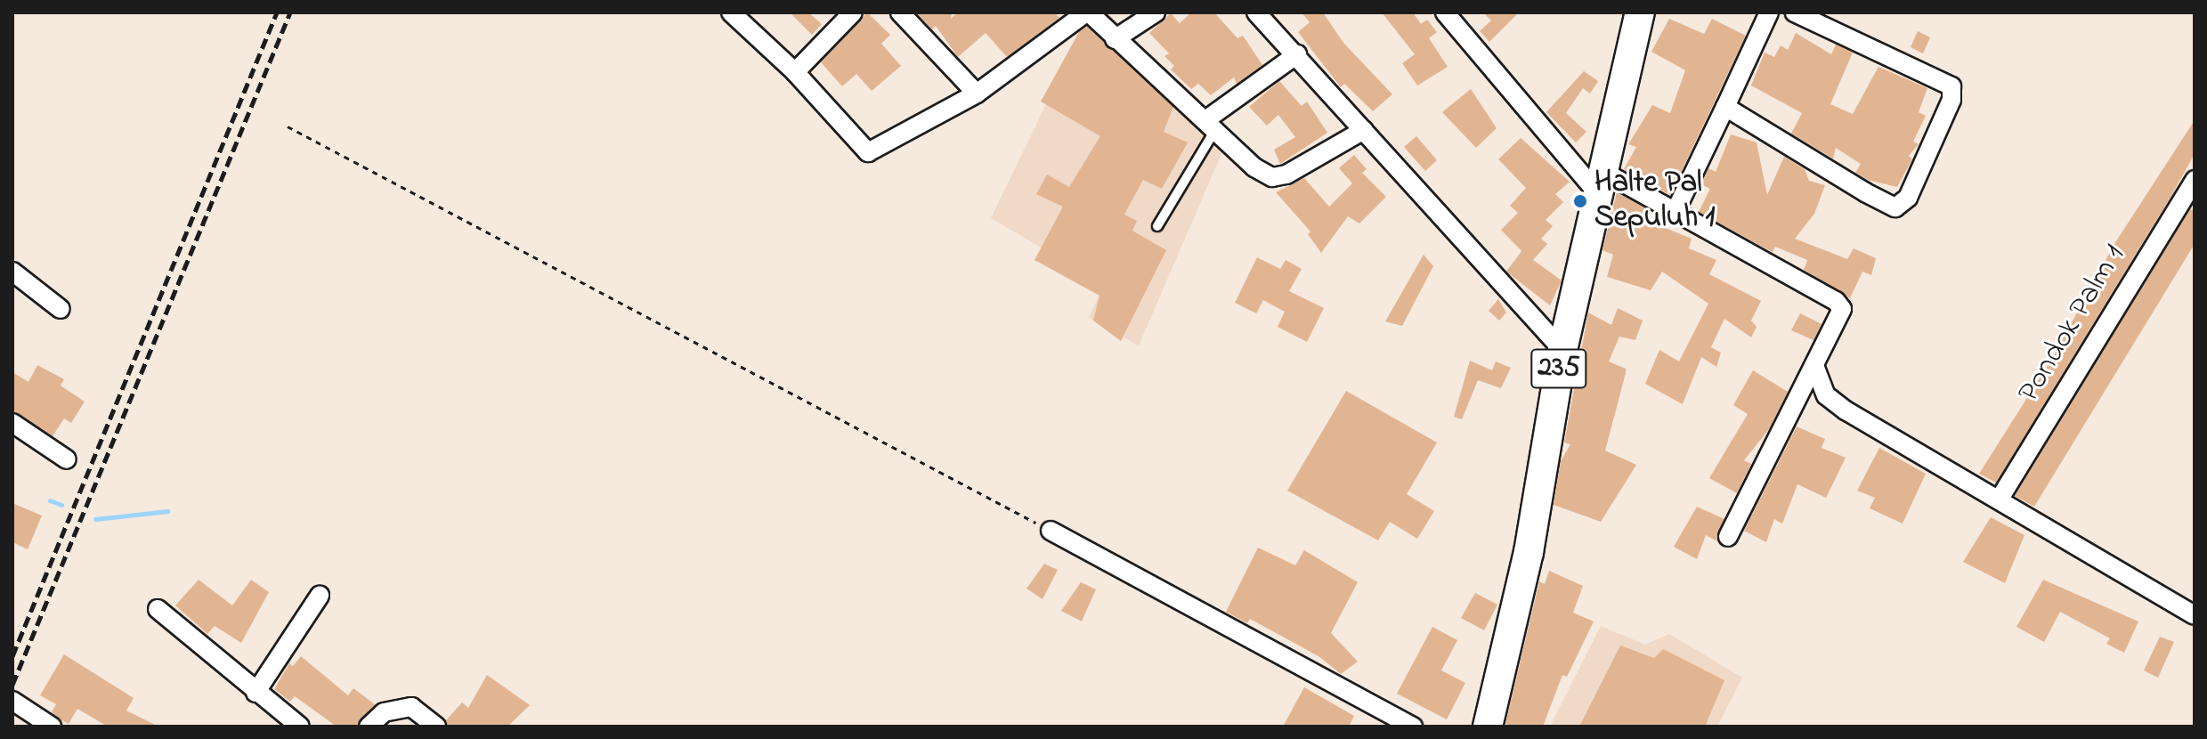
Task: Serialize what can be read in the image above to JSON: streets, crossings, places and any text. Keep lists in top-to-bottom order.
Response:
{
  "streets": {
    "main road": ["235"],
    "street": ["Pondok Palm 1"]
  },
  "places": ["Halte Pal Sepuluh 1"]
}
